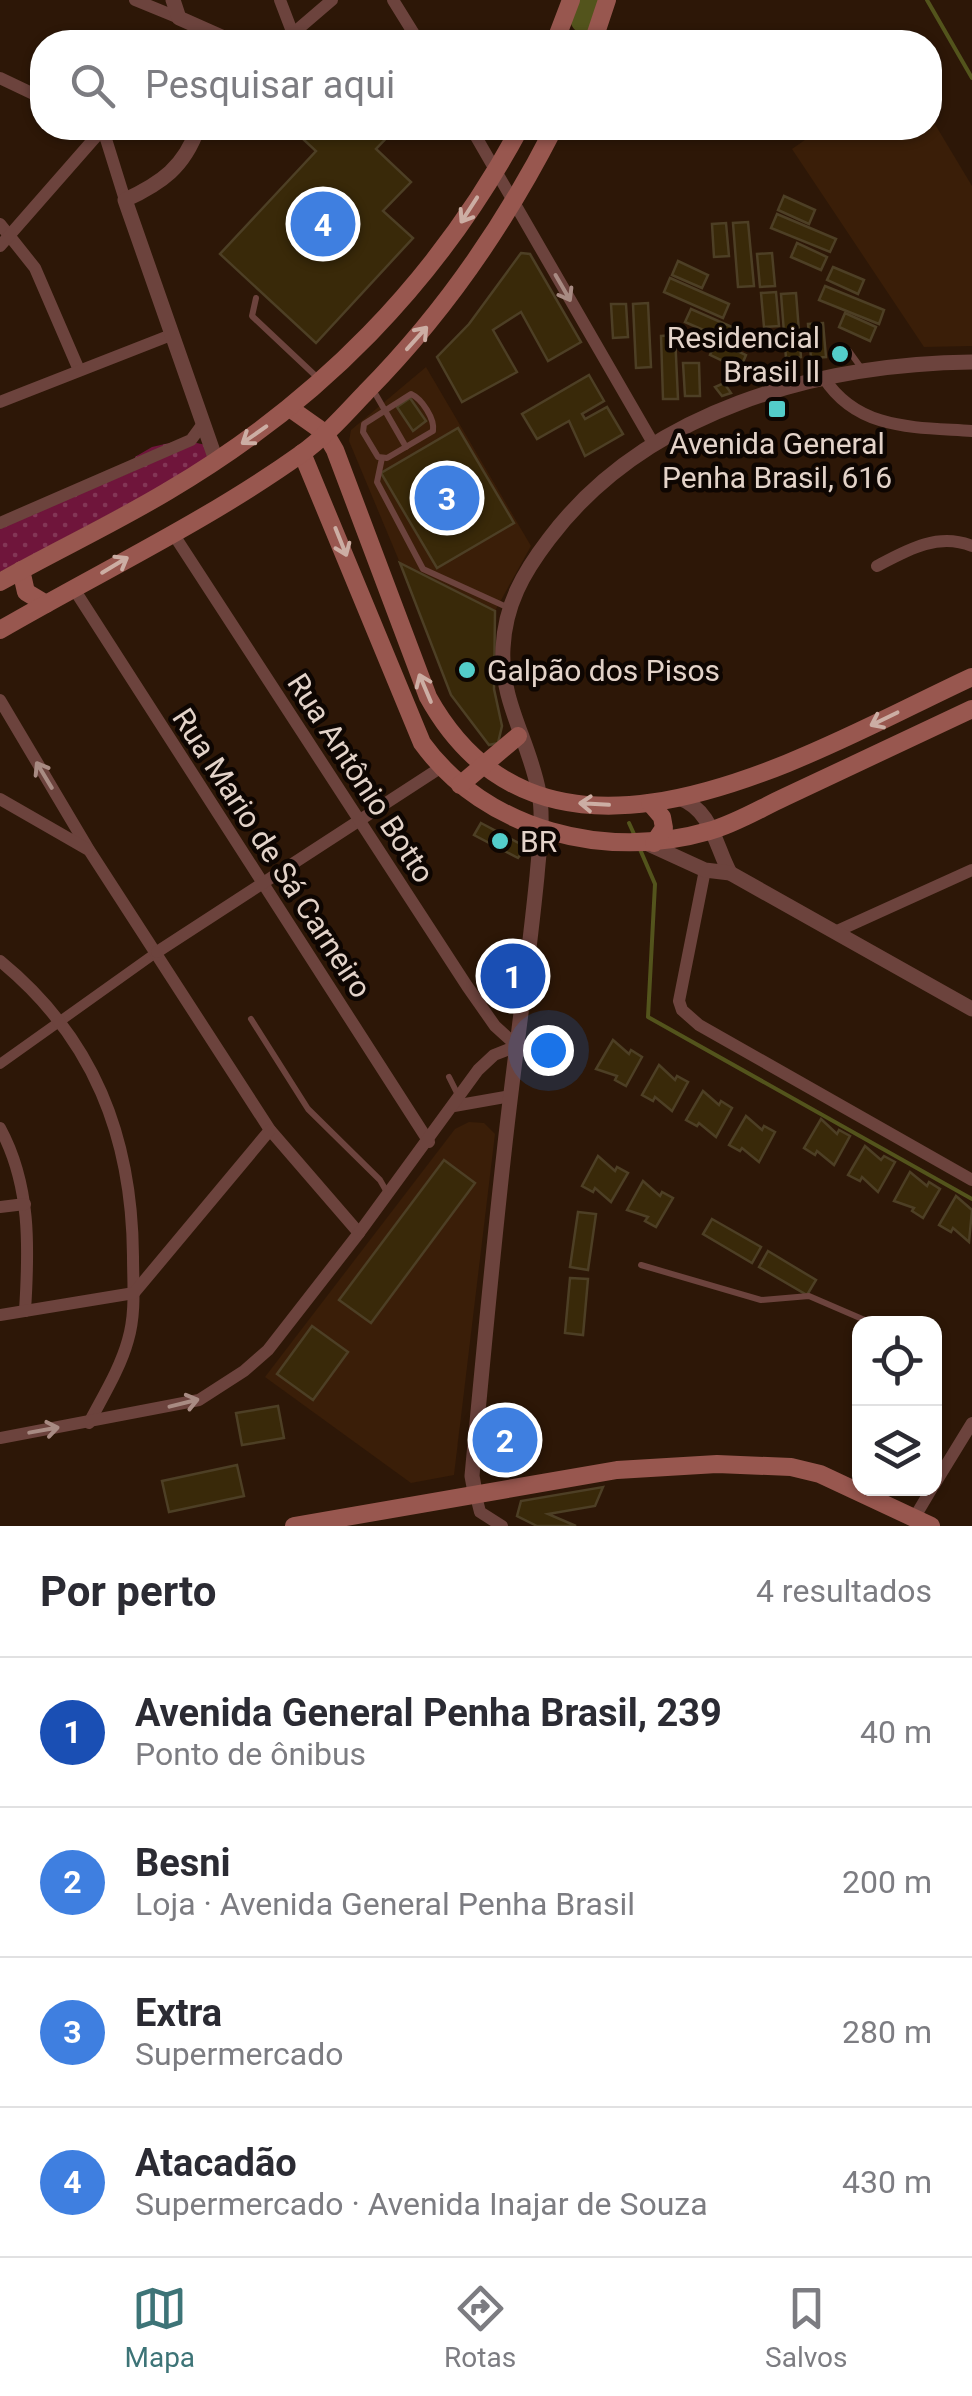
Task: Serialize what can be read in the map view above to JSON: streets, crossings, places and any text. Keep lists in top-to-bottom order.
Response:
{
  "streets": {
    "street": ["Rua Antônio Botto", "Rua Mario de Sá Carneiro"]
  },
  "places": {
    "other": ["Residencial Brasil ll", "Galpão dos Pisos", "BR"],
    "transit": ["Avenida General Penha Brasil, 616"]
  },
  "page": {
    "search": "Pesquisar aqui",
    "pins": [
      "4",
      "3",
      "1",
      "2"
    ],
    "heading": ["Por perto", "4 resultados"],
    "list": [
      {
        "mark": "1",
        "name": "Avenida General Penha Brasil, 239",
        "note": "Ponto de ônibus",
        "value": "40 m"
      },
      {
        "mark": "2",
        "name": "Besni",
        "note": "Loja · Avenida General Penha Brasil",
        "value": "200 m"
      },
      {
        "mark": "3",
        "name": "Extra",
        "note": "Supermercado",
        "value": "280 m"
      },
      {
        "mark": "4",
        "name": "Atacadão",
        "note": "Supermercado · Avenida Inajar de Souza",
        "value": "430 m"
      }
    ],
    "nav": ["Mapa", "Rotas", "Salvos"]
  }
}
